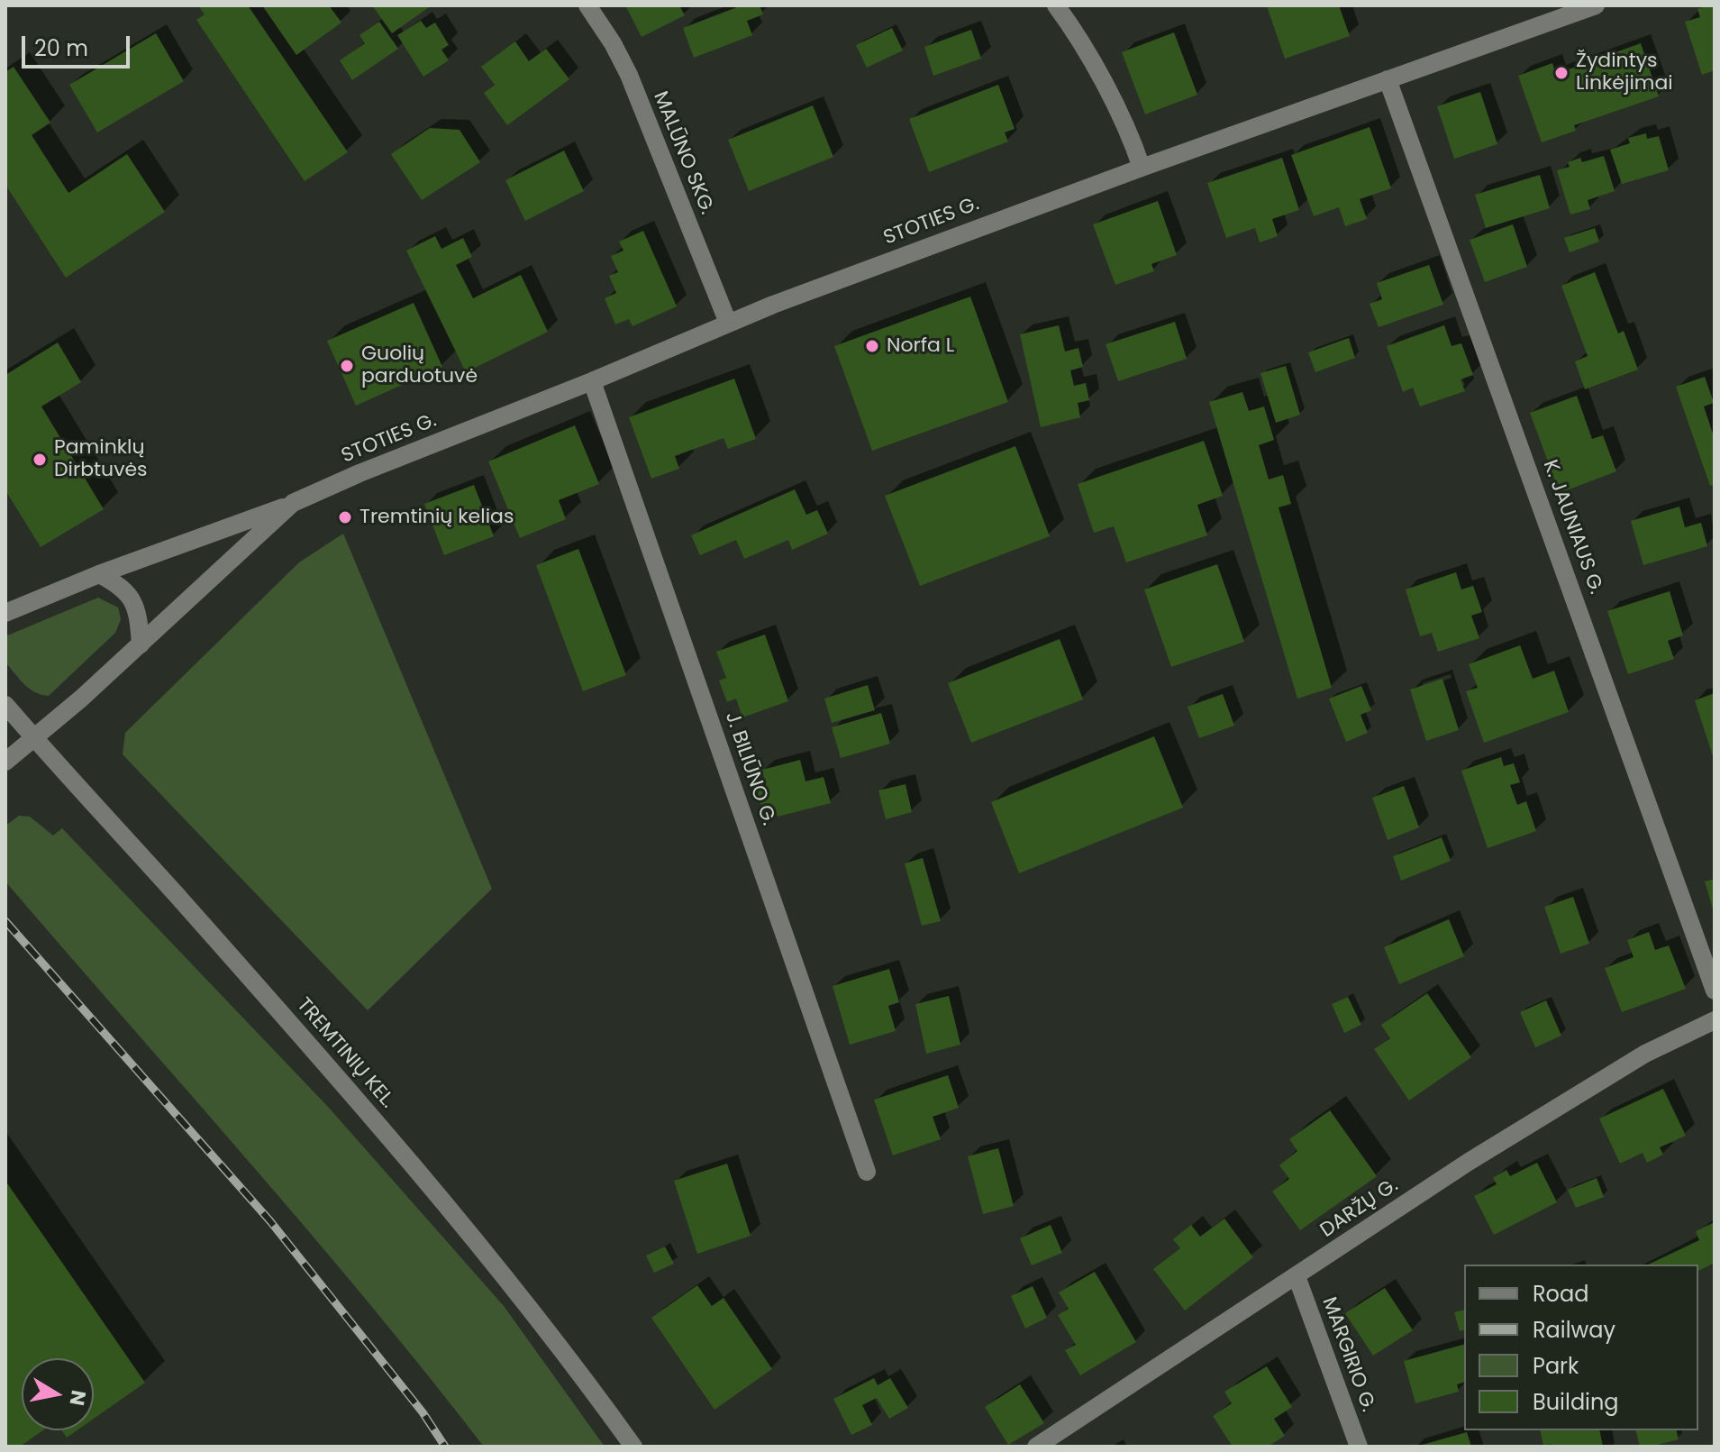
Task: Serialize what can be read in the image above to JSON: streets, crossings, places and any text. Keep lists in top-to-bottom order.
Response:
{
  "streets": {
    "street": [
      "MALŪNO SKG.",
      "STOTIES G.",
      "K. JAUNIAUS G.",
      "J. BILIŪNO G.",
      "TREMTINIŲ KEL.",
      "DARŽŲ G.",
      "MARGIRIO G."
    ]
  },
  "crossings": [
    ["MALŪNO SKG.", "STOTIES G."],
    ["STOTIES G.", "K. JAUNIAUS G."],
    ["STOTIES G.", "J. BILIŪNO G."],
    ["STOTIES G.", "TREMTINIŲ KEL."],
    ["DARŽŲ G.", "MARGIRIO G."]
  ],
  "places": [
    "Žydintys Linkėjimai",
    "Norfa L",
    "Guolių parduotuvė",
    "Paminklų Dirbtuvės",
    "Tremtinių kelias"
  ],
  "legend": [
    "Road",
    "Railway",
    "Park",
    "Building"
  ],
  "scale_bar": "20 m",
  "north": "right"
}
